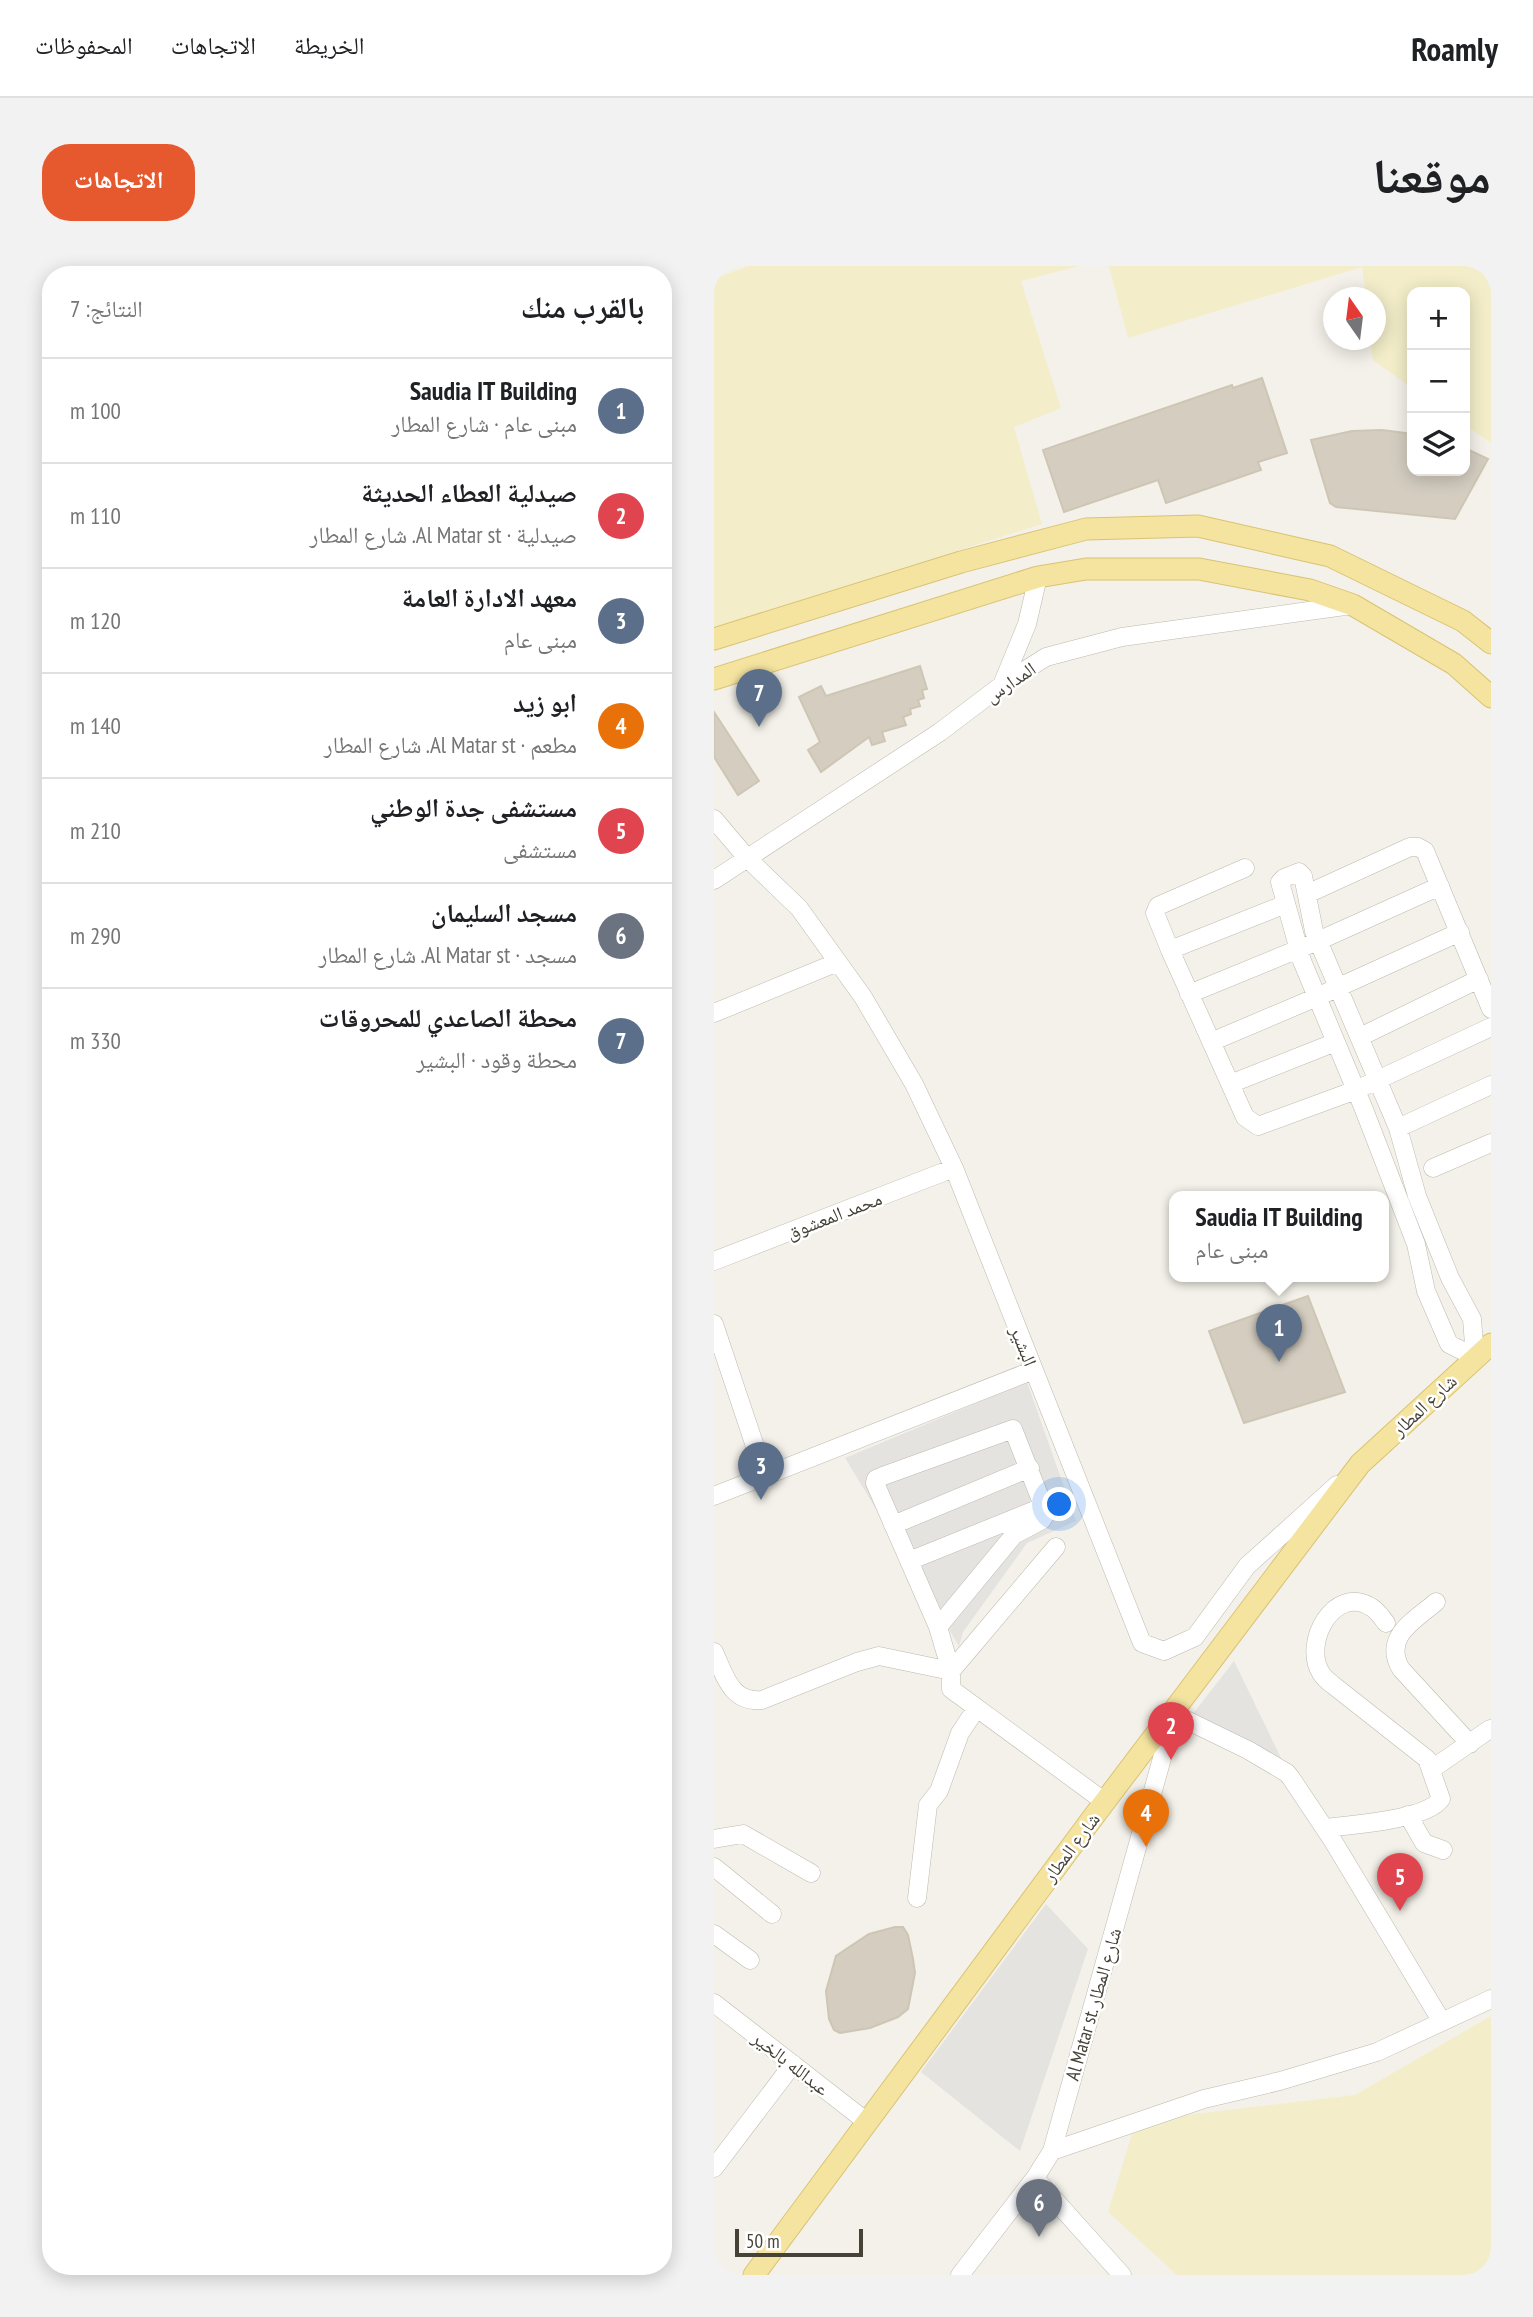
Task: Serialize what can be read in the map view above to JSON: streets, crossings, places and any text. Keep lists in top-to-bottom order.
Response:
{
  "streets": {
    "main road": ["شارع المطار"],
    "street": [
      "المدارس",
      "محمد المعشوق",
      "البشير",
      "Al Matar st. شارع المطار",
      "عبدالله بالخير"
    ]
  },
  "crossings": [
    ["المدارس", "البشير"],
    ["محمد المعشوق", "البشير"],
    ["البشير", "شارع المطار"],
    ["شارع المطار", "Al Matar st. شارع المطار"],
    ["شارع المطار", "عبدالله بالخير"]
  ],
  "scale_bar": "50 m",
  "north": "top",
  "page": {
    "header": "Roamly",
    "nav": ["الخريطة", "الاتجاهات", "المحفوظات"],
    "title": "موقعنا",
    "buttons": "الاتجاهات",
    "heading": ["بالقرب منك", "النتائج: 7"],
    "map_buttons": ["+", "−"],
    "list": [
      {
        "mark": "1",
        "name": "Saudia IT Building",
        "note": "مبنى عام · شارع المطار",
        "value": "100 m"
      },
      {
        "mark": "2",
        "name": "صيدلية العطاء الحديثة",
        "note": "صيدلية · Al Matar st. شارع المطار",
        "value": "110 m"
      },
      {
        "mark": "3",
        "name": "معهد الادارة العامة",
        "note": "مبنى عام",
        "value": "120 m"
      },
      {
        "mark": "4",
        "name": "ابو زيد",
        "note": "مطعم · Al Matar st. شارع المطار",
        "value": "140 m"
      },
      {
        "mark": "5",
        "name": "مستشفى جدة الوطني",
        "note": "مستشفى",
        "value": "210 m"
      },
      {
        "mark": "6",
        "name": "مسجد السليمان",
        "note": "مسجد · Al Matar st. شارع المطار",
        "value": "290 m"
      },
      {
        "mark": "7",
        "name": "محطة الصاعدي للمحروقات",
        "note": "محطة وقود · البشير",
        "value": "330 m"
      }
    ],
    "pins": [
      "7",
      "1",
      "3",
      "2",
      "4",
      "5",
      "6"
    ],
    "popup": ["Saudia IT Building", "مبنى عام"],
    "scale": "50 m"
  }
}
